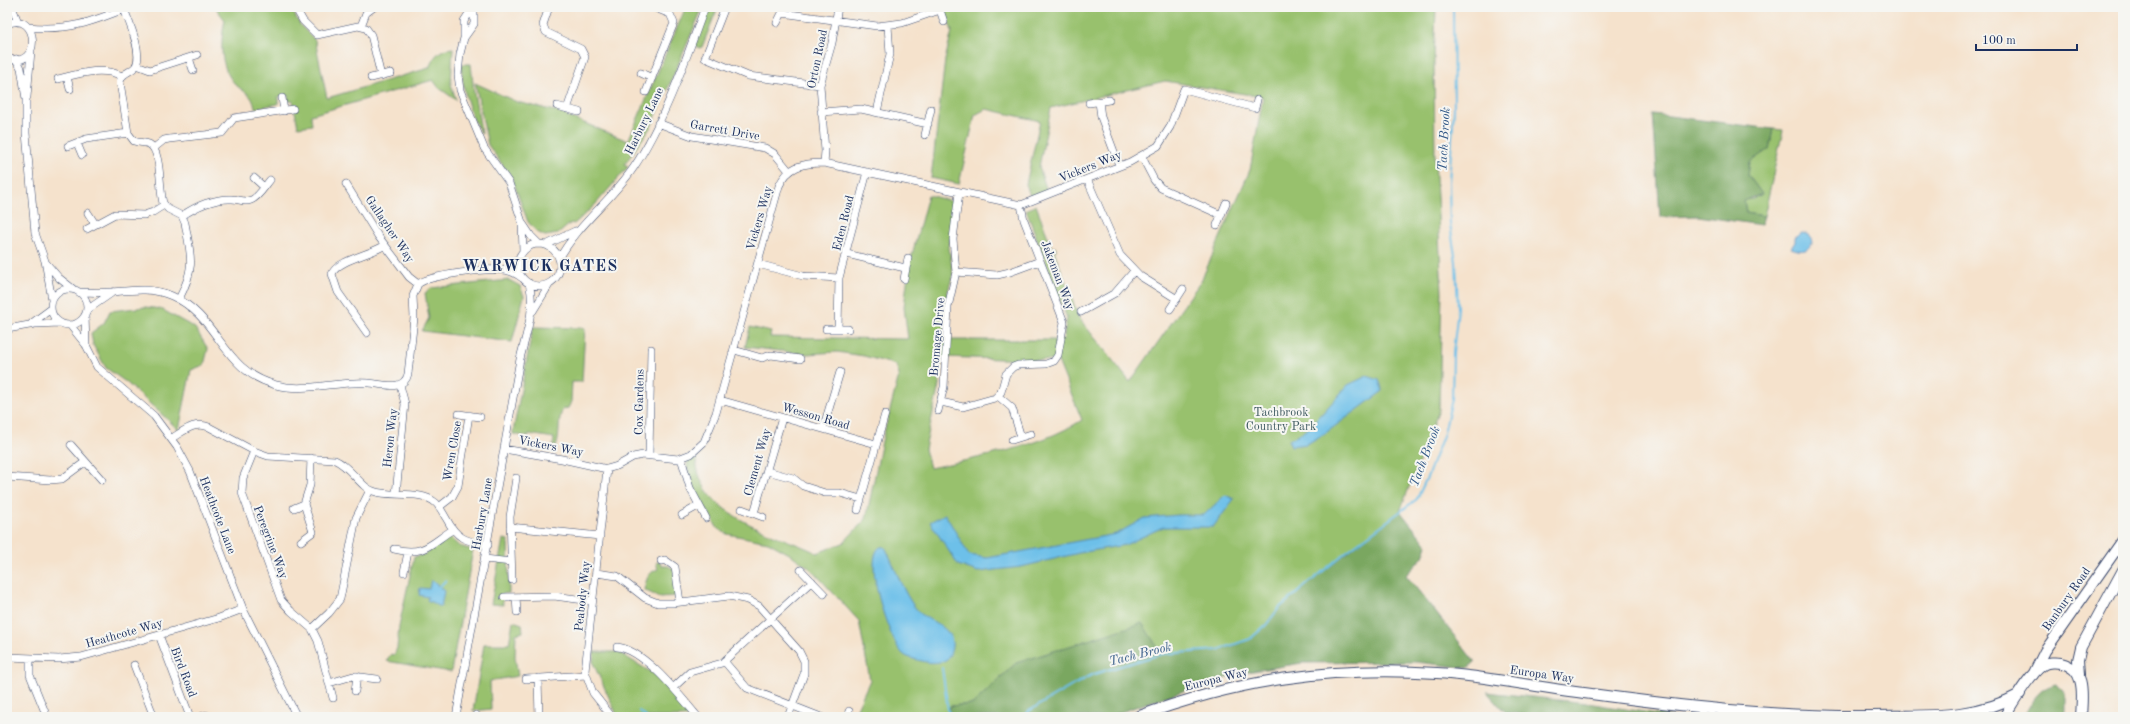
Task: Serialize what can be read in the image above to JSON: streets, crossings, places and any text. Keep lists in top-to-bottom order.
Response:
{
  "streets": {
    "highway": ["Banbury Road", "Europa Way"],
    "street": [
      "Orton Road",
      "Harbury Lane",
      "Garrett Drive",
      "Vickers Way",
      "Eden Road",
      "Gallagher Way",
      "Jakeman Way",
      "Bromage Drive",
      "Cox Gardens",
      "Wesson Road",
      "Heron Way",
      "Wren Close",
      "Clement Way",
      "Heathcote Lane",
      "Peregrine Way",
      "Peabody Way",
      "Heathcote Way",
      "Bird Road"
    ]
  },
  "crossings": [
    ["Harbury Lane", "Garrett Drive"],
    ["Harbury Lane", "Vickers Way"],
    ["Garrett Drive", "Vickers Way"],
    ["Vickers Way", "Jakeman Way"],
    ["Vickers Way", "Wesson Road"],
    ["Vickers Way", "Peabody Way"],
    ["Wesson Road", "Clement Way"],
    ["Heathcote Lane", "Heathcote Way"],
    ["Heathcote Way", "Bird Road"]
  ],
  "districts": ["WARWICK GATES"],
  "water": ["Tach Brook"],
  "parks": ["Tachbrook Country Park"],
  "scale_bar": "100 m"
}
